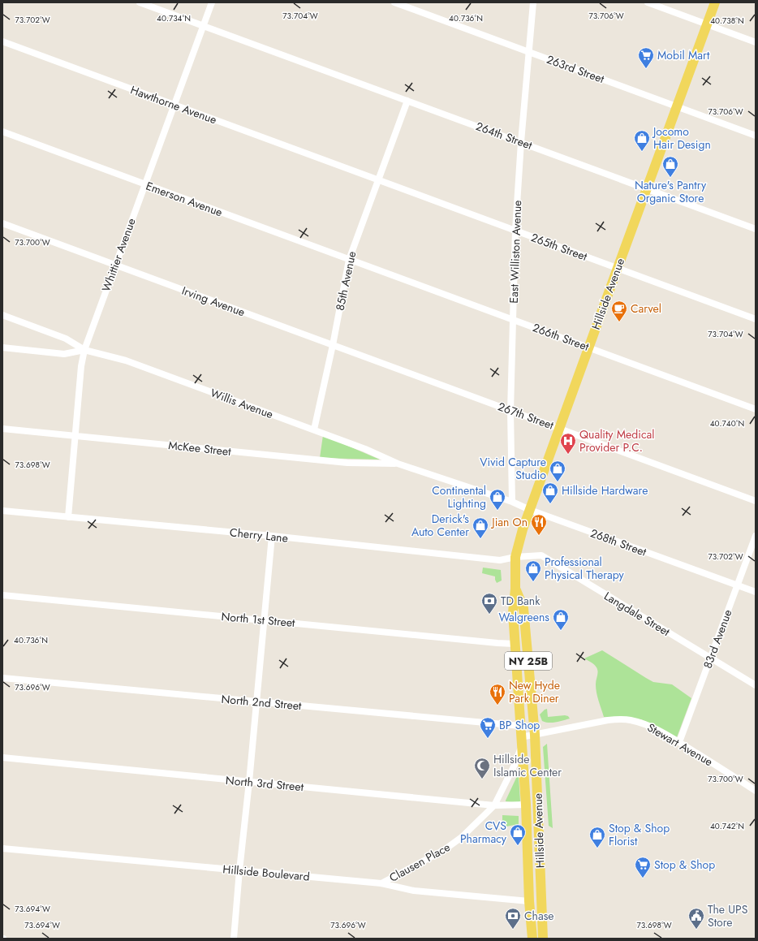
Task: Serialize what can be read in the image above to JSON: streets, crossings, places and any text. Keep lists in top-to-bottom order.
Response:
{
  "streets": {
    "main road": ["Hillside Avenue", "NY 25B"],
    "street": [
      "263rd Street",
      "Hawthorne Avenue",
      "264th Street",
      "Emerson Avenue",
      "265th Street",
      "East Williston Avenue",
      "Whittier Avenue",
      "85th Avenue",
      "Irving Avenue",
      "266th Street",
      "Willis Avenue",
      "267th Street",
      "McKee Street",
      "Cherry Lane",
      "268th Street",
      "Langdale Street",
      "North 1st Street",
      "83rd Avenue",
      "North 2nd Street",
      "Stewart Avenue",
      "North 3rd Street",
      "Clausen Place",
      "Hillside Boulevard"
    ]
  },
  "crossings": [
    ["263rd Street", "East Williston Avenue"],
    ["263rd Street", "Hillside Avenue"],
    ["Hawthorne Avenue", "265th Street"],
    ["Hawthorne Avenue", "Whittier Avenue"],
    ["264th Street", "East Williston Avenue"],
    ["264th Street", "Whittier Avenue"],
    ["264th Street", "85th Avenue"],
    ["264th Street", "Hillside Avenue"],
    ["Emerson Avenue", "Whittier Avenue"],
    ["Emerson Avenue", "85th Avenue"],
    ["Emerson Avenue", "266th Street"],
    ["265th Street", "East Williston Avenue"],
    ["265th Street", "85th Avenue"],
    ["265th Street", "Hillside Avenue"],
    ["East Williston Avenue", "266th Street"],
    ["East Williston Avenue", "267th Street"],
    ["East Williston Avenue", "268th Street"],
    ["Whittier Avenue", "Irving Avenue"],
    ["Whittier Avenue", "Willis Avenue"],
    ["Whittier Avenue", "McKee Street"],
    ["Whittier Avenue", "Cherry Lane"],
    ["85th Avenue", "Irving Avenue"],
    ["85th Avenue", "Willis Avenue"],
    ["Hillside Avenue", "266th Street"],
    ["Hillside Avenue", "267th Street"],
    ["Hillside Avenue", "Cherry Lane"],
    ["Hillside Avenue", "268th Street"],
    ["Hillside Avenue", "Langdale Street"],
    ["Hillside Avenue", "North 1st Street"],
    ["Hillside Avenue", "North 2nd Street"],
    ["Hillside Avenue", "Stewart Avenue"],
    ["Hillside Avenue", "North 3rd Street"],
    ["Hillside Avenue", "Clausen Place"],
    ["Hillside Avenue", "Hillside Boulevard"],
    ["Irving Avenue", "267th Street"],
    ["Willis Avenue", "McKee Street"],
    ["Willis Avenue", "268th Street"],
    ["Cherry Lane", "Langdale Street"],
    ["268th Street", "83rd Avenue"],
    ["Langdale Street", "83rd Avenue"],
    ["83rd Avenue", "Stewart Avenue"],
    ["Stewart Avenue", "Clausen Place"],
    ["North 3rd Street", "Clausen Place"],
    ["Clausen Place", "Hillside Boulevard"]
  ],
  "places": {
    "supermarket": ["Mobil Mart", "BP Shop", "Stop & Shop"],
    "shop": [
      "Jocomo Hair Design",
      "Nature's Pantry Organic Store",
      "Vivid Capture Studio",
      "Hillside Hardware",
      "Continental Lighting",
      "Derick's Auto Center",
      "Professional Physical Therapy",
      "Walgreens",
      "CVS Pharmacy",
      "Stop & Shop Florist"
    ],
    "cafe": ["Carvel"],
    "hospital": ["Quality Medical Provider P.C."],
    "restaurant": ["Jian On", "New Hyde Park Diner"],
    "bank": ["TD Bank", "Chase"],
    "mosque": ["Hillside Islamic Center"],
    "public building": ["The UPS Store"]
  },
  "coordinates": [
    "73.704°W",
    "73.706°W",
    "40.736°N",
    "40.734°N",
    "73.702°W",
    "40.738°N",
    "73.700°W",
    "40.740°N",
    "73.698°W",
    "73.696°W",
    "40.742°N",
    "73.694°W"
  ]
}
